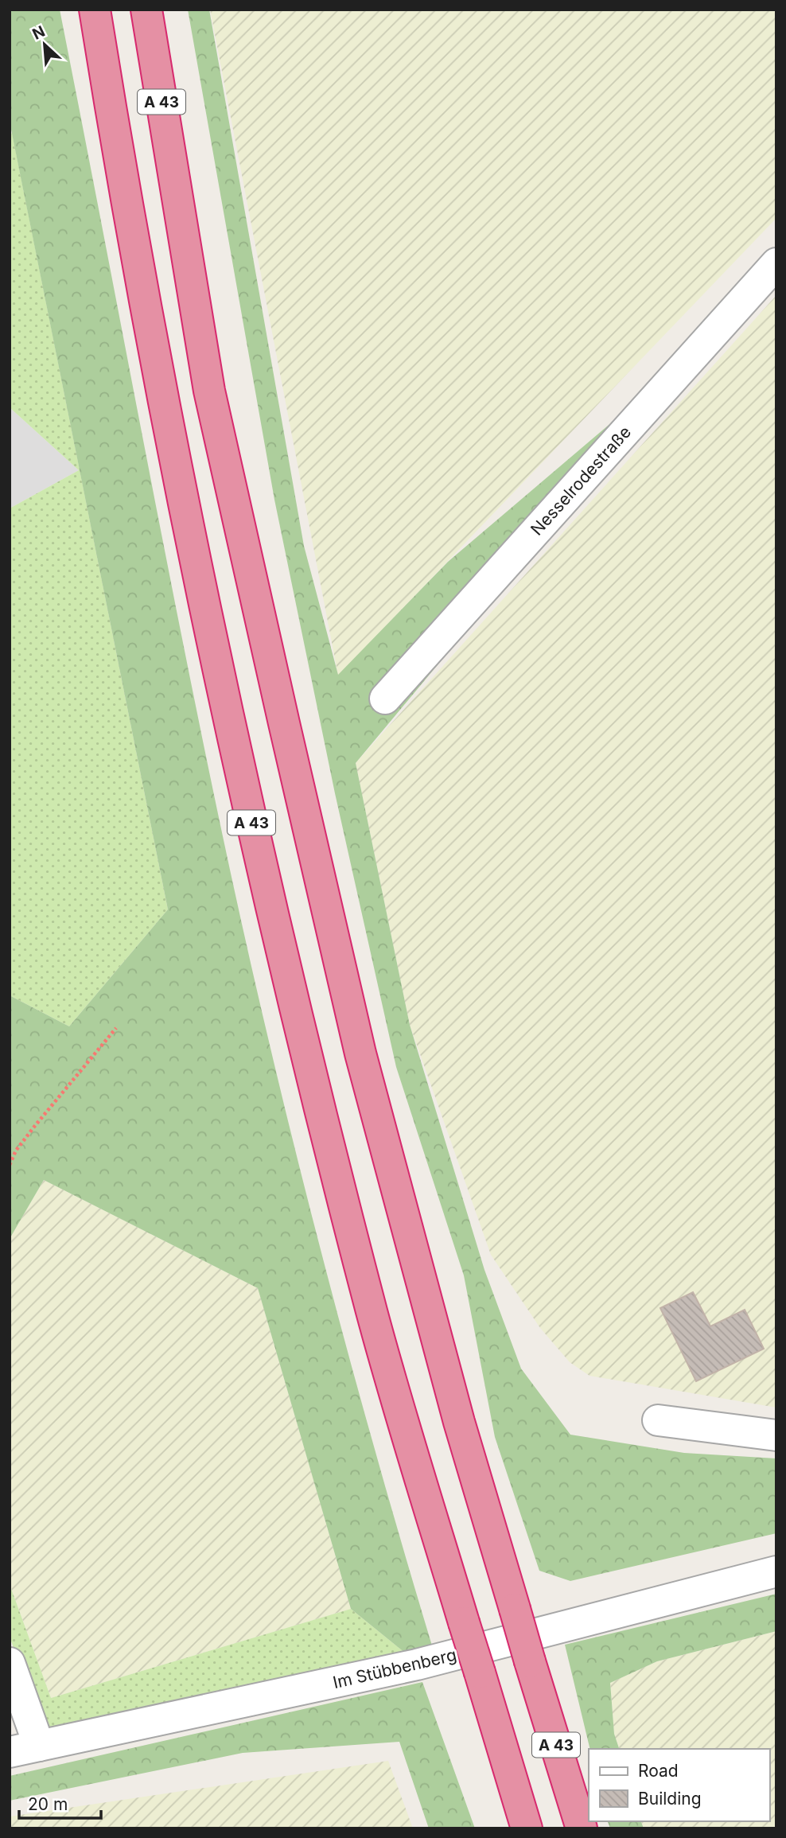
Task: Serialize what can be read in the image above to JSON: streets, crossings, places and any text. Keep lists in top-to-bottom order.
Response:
{
  "streets": {
    "highway": ["A 43"],
    "street": ["Nesselrodestraße", "Im Stübbenberg"]
  },
  "legend": ["Road", "Building"],
  "scale_bar": "20 m",
  "north": "top left"
}
